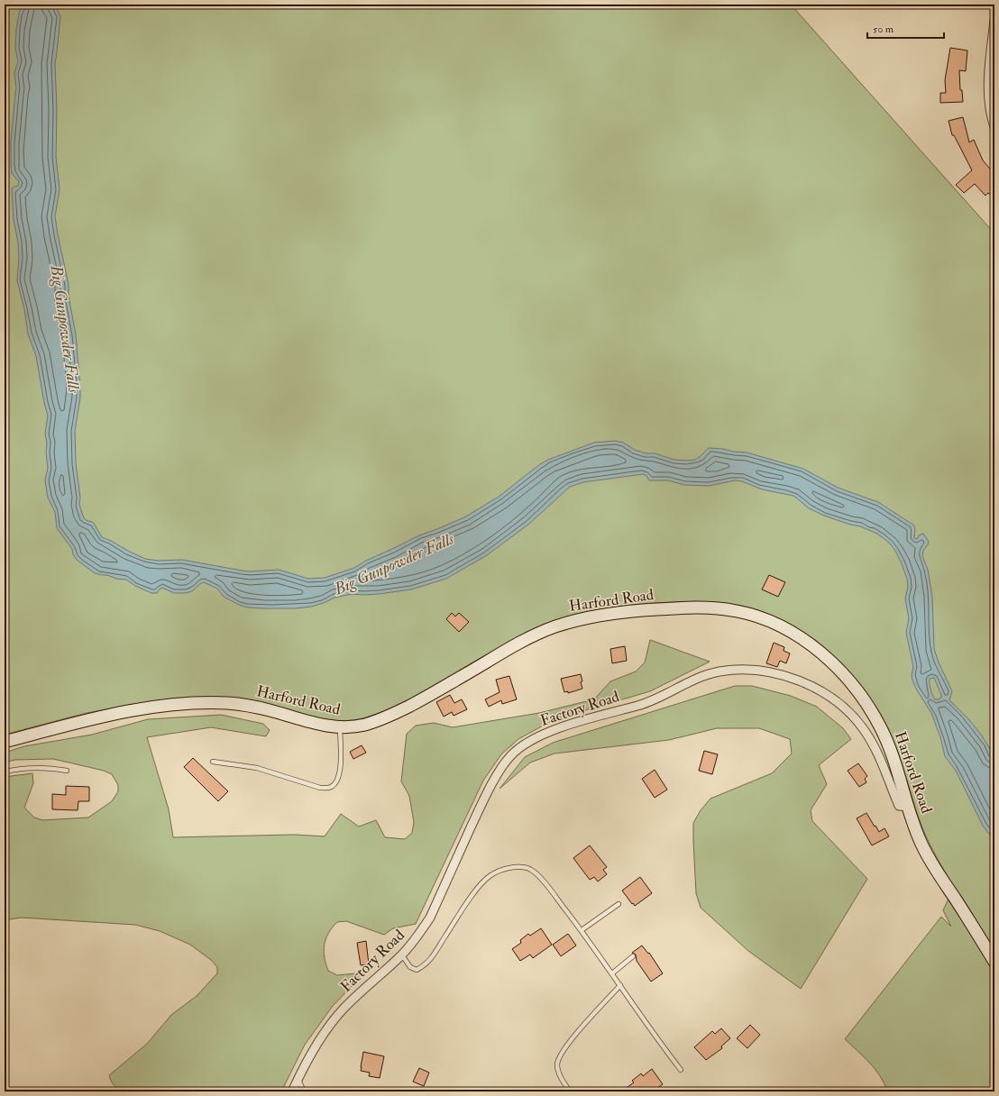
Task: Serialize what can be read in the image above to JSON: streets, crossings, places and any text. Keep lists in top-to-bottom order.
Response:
{
  "streets": {
    "main road": ["Harford Road"],
    "street": ["Factory Road"]
  },
  "crossings": [
    ["Harford Road", "Factory Road"]
  ],
  "water": ["Big Gunpowder Falls"],
  "scale_bar": "50 m"
}
